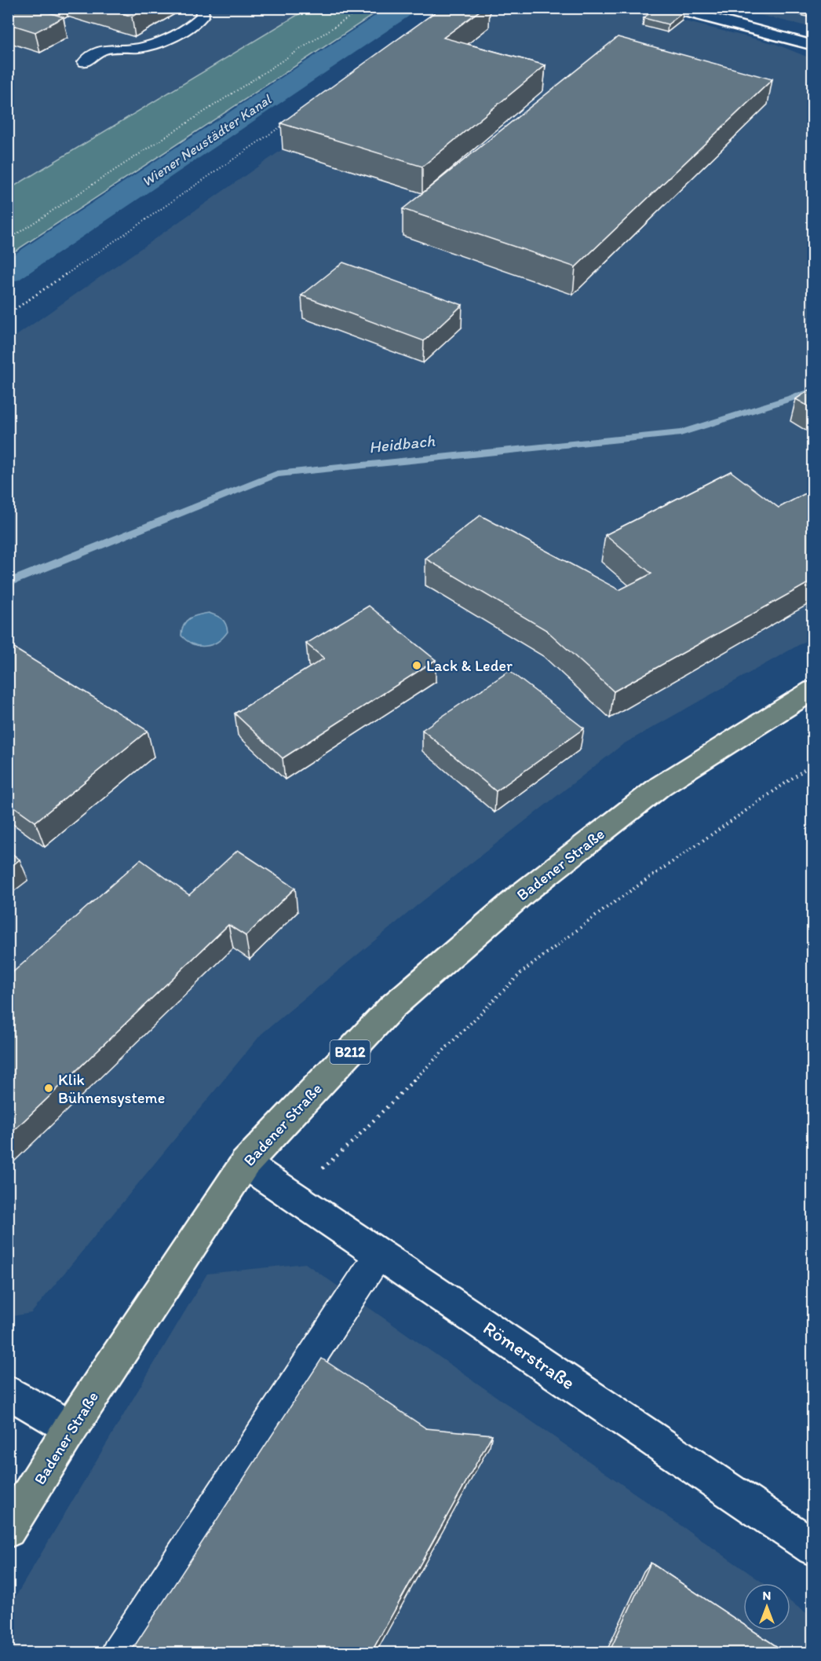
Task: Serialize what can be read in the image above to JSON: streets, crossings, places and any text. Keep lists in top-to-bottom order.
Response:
{
  "streets": {
    "main road": ["Badener Straße", "B212"],
    "street": ["Römerstraße"]
  },
  "crossings": [
    ["Badener Straße", "Römerstraße"]
  ],
  "water": ["Wiener Neustädter Kanal", "Heidbach"],
  "places": ["Lack & Leder", "Klik Bühnensysteme"],
  "north": "top"
}
